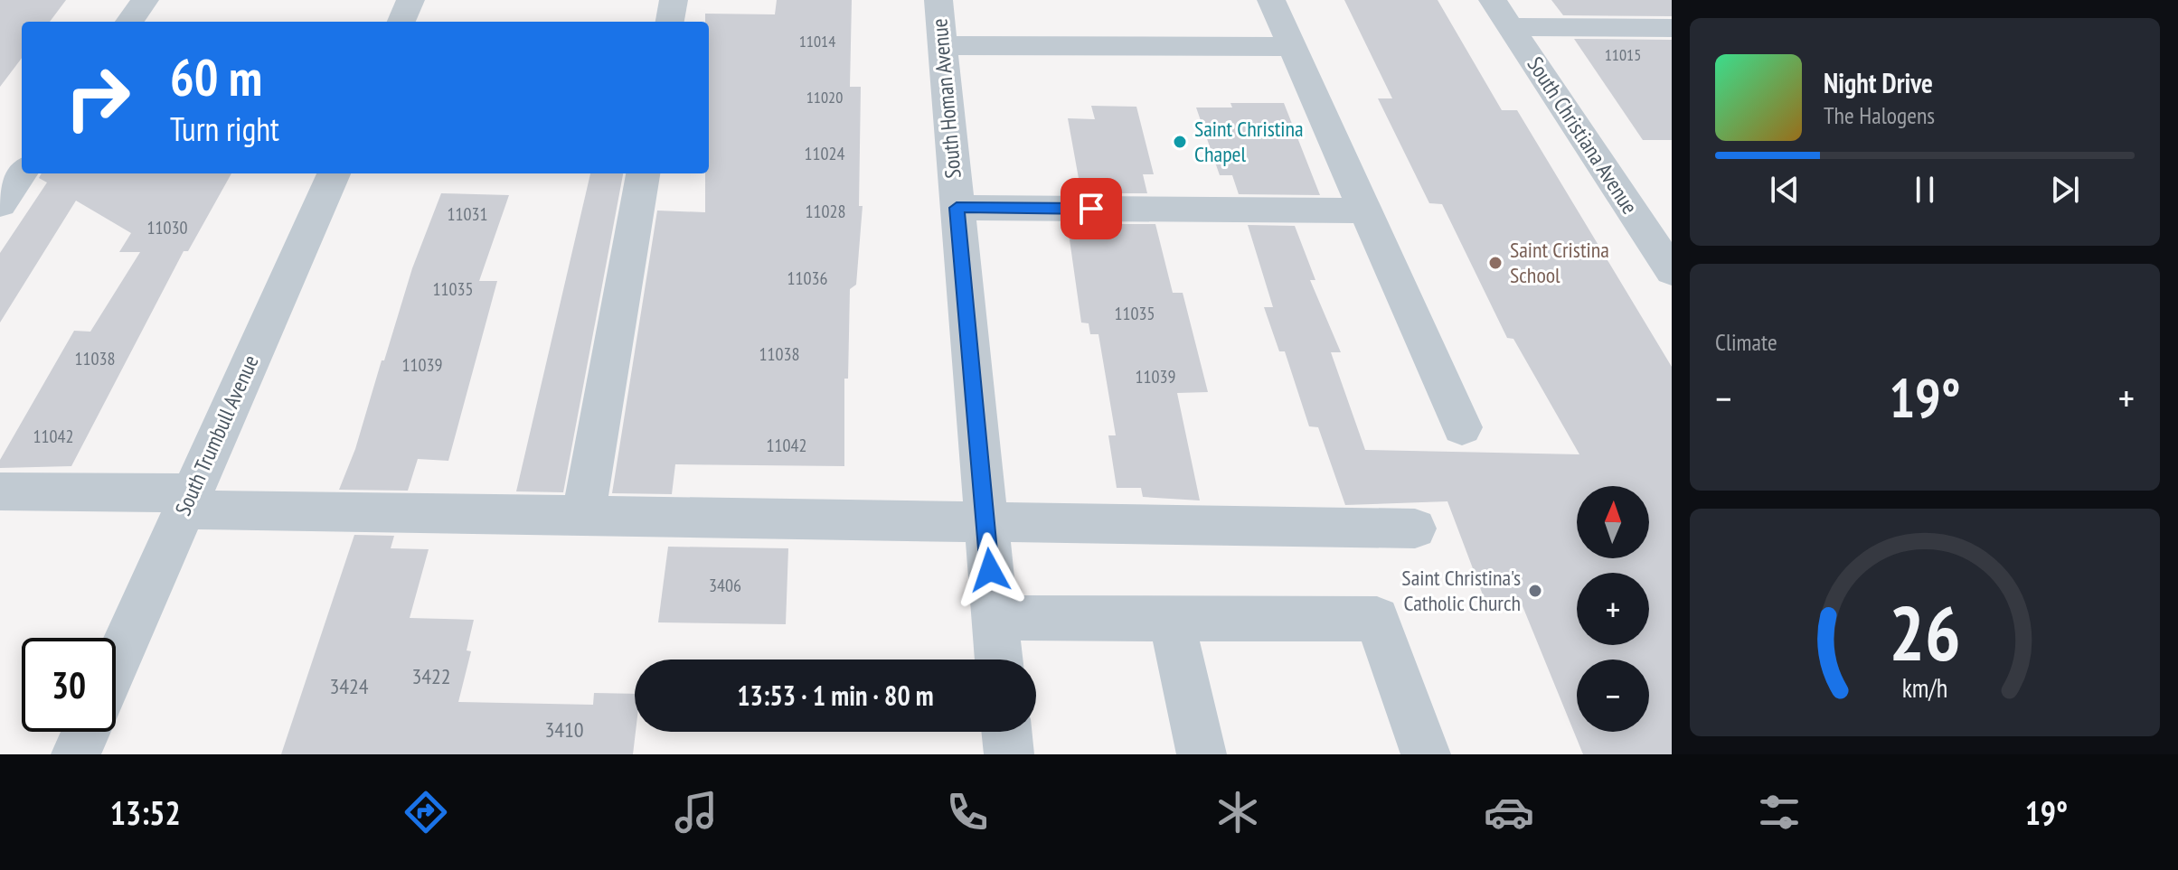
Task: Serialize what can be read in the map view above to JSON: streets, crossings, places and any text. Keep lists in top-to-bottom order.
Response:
{
  "streets": {
    "street": ["South Homan Avenue", "South Christiana Avenue", "South Trumbull Avenue"]
  },
  "places": ["Saint Christina Chapel", "Saint Cristina School", "Saint Christina's Catholic Church"],
  "house_numbers": [
    "11014",
    "11015",
    "11020",
    "11024",
    "11028",
    "11031",
    "11030",
    "11036",
    "11035",
    "11035",
    "11038",
    "11038",
    "11039",
    "11039",
    "11042",
    "11042",
    "3406",
    "3422",
    "3424",
    "3410"
  ],
  "north": "top",
  "page": {
    "turn": ["60 m", "Turn right"],
    "song": ["Night Drive", "The Halogens"],
    "tile": "Climate",
    "heat": ["−", "19°", "+"],
    "map_buttons": ["+", "−"],
    "limit": "30",
    "trip": "13:53 · 1 min · 80 m",
    "tabs": ["13:52", "19°"],
    "gauge": ["26", "km/h"]
  }
}
